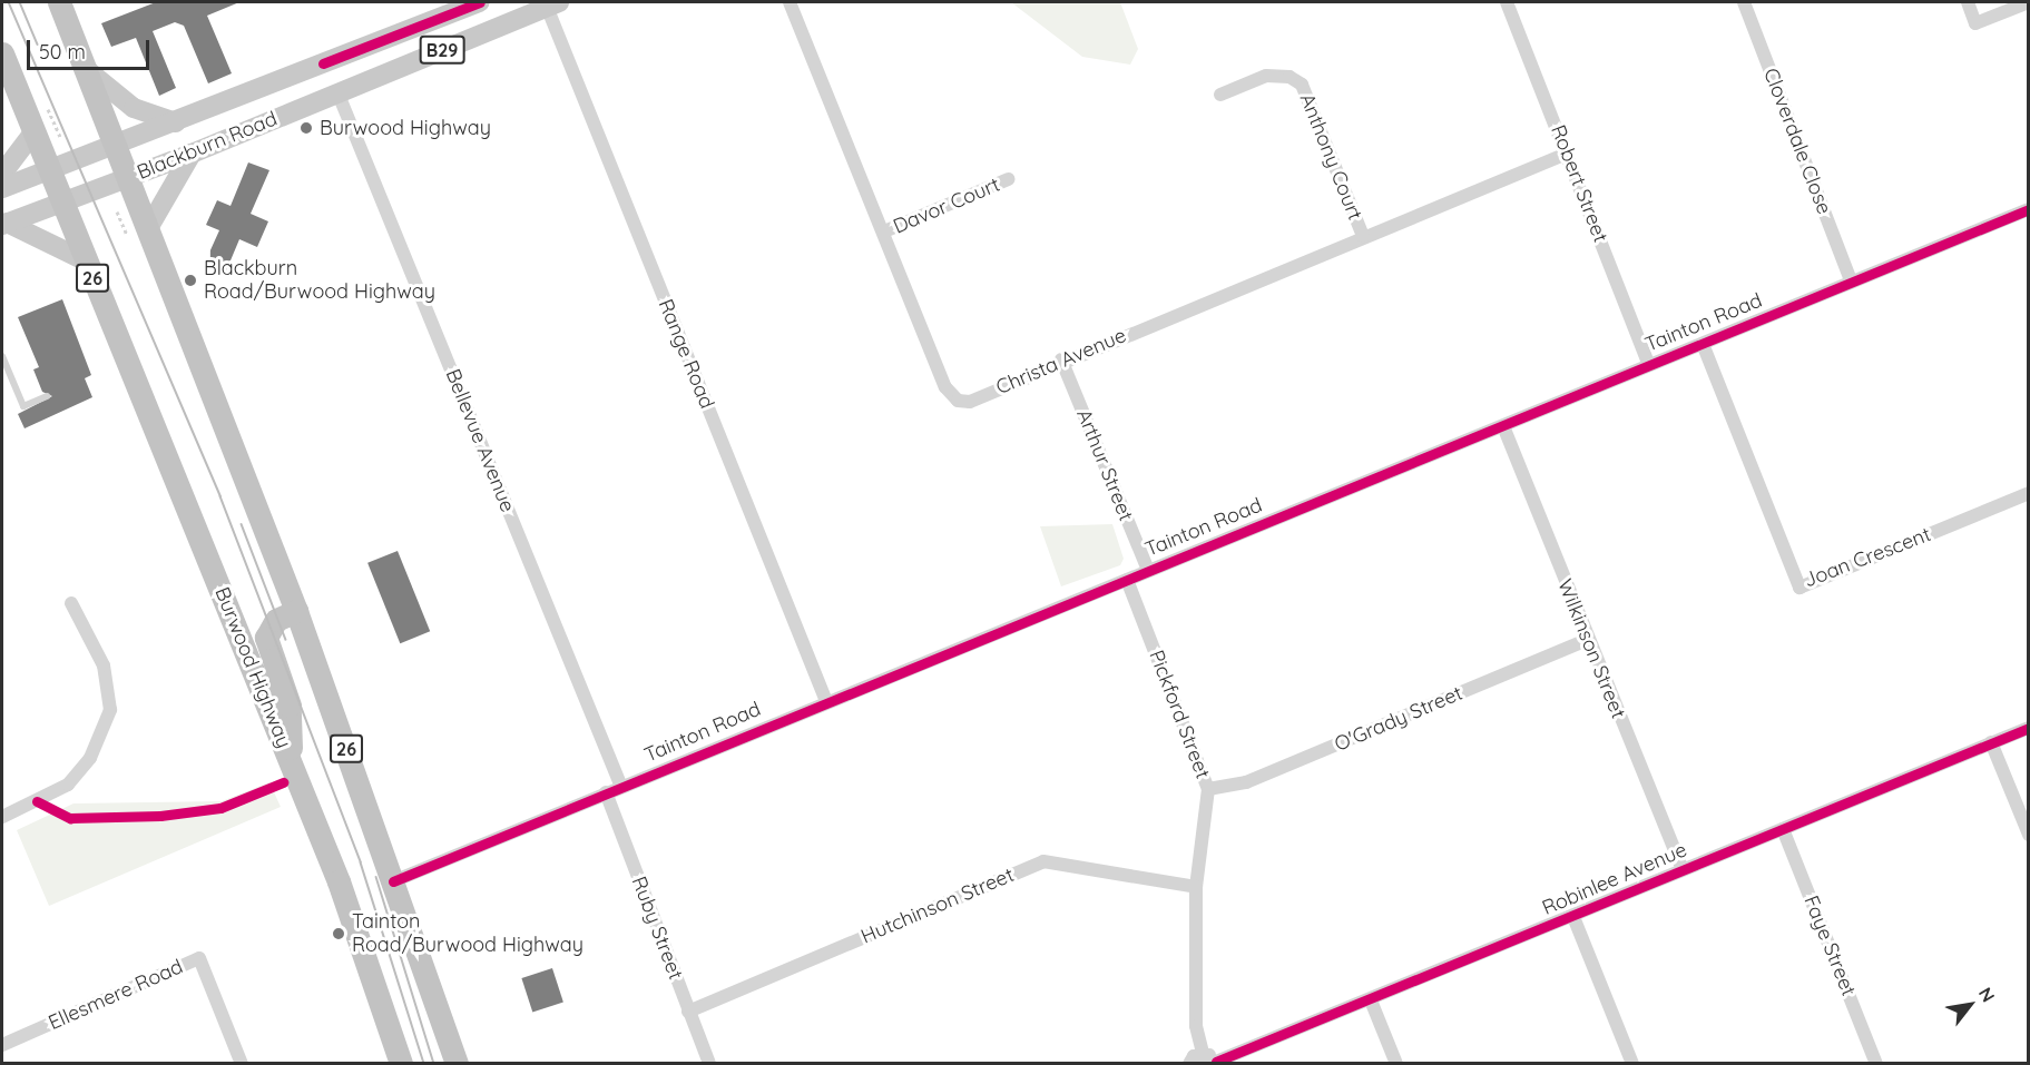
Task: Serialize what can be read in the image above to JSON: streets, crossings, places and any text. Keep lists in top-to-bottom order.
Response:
{
  "streets": {
    "highway": ["26", "Burwood Highway"],
    "main road": ["B29", "Blackburn Road"],
    "street": [
      "Cloverdale Close",
      "Anthony Court",
      "Robert Street",
      "Davor Court",
      "Tainton Road",
      "Range Road",
      "Christa Avenue",
      "Bellevue Avenue",
      "Arthur Street",
      "Joan Crescent",
      "Wilkinson Street",
      "Pickford Street",
      "O'Grady Street",
      "Robinlee Avenue",
      "Hutchinson Street",
      "Ruby Street",
      "Faye Street",
      "Ellesmere Road"
    ]
  },
  "crossings": [
    ["Cloverdale Close", "Tainton Road"],
    ["Blackburn Road", "26"],
    ["Blackburn Road", "Range Road"],
    ["Blackburn Road", "Bellevue Avenue"],
    ["Blackburn Road", "Burwood Highway"],
    ["Anthony Court", "Christa Avenue"],
    ["Robert Street", "Tainton Road"],
    ["Robert Street", "Christa Avenue"],
    ["Davor Court", "Christa Avenue"],
    ["26", "Tainton Road"],
    ["Tainton Road", "Range Road"],
    ["Tainton Road", "Bellevue Avenue"],
    ["Tainton Road", "Arthur Street"],
    ["Tainton Road", "Joan Crescent"],
    ["Tainton Road", "Wilkinson Street"],
    ["Tainton Road", "Pickford Street"],
    ["Tainton Road", "Ruby Street"],
    ["Christa Avenue", "Arthur Street"],
    ["Wilkinson Street", "O'Grady Street"],
    ["Wilkinson Street", "Robinlee Avenue"],
    ["Pickford Street", "O'Grady Street"],
    ["Pickford Street", "Hutchinson Street"],
    ["Robinlee Avenue", "Faye Street"],
    ["Hutchinson Street", "Ruby Street"]
  ],
  "places": ["Burwood Highway", "Blackburn Road/Burwood Highway", "Tainton Road/Burwood Highway"],
  "scale_bar": "50 m",
  "north": "top right"
}
